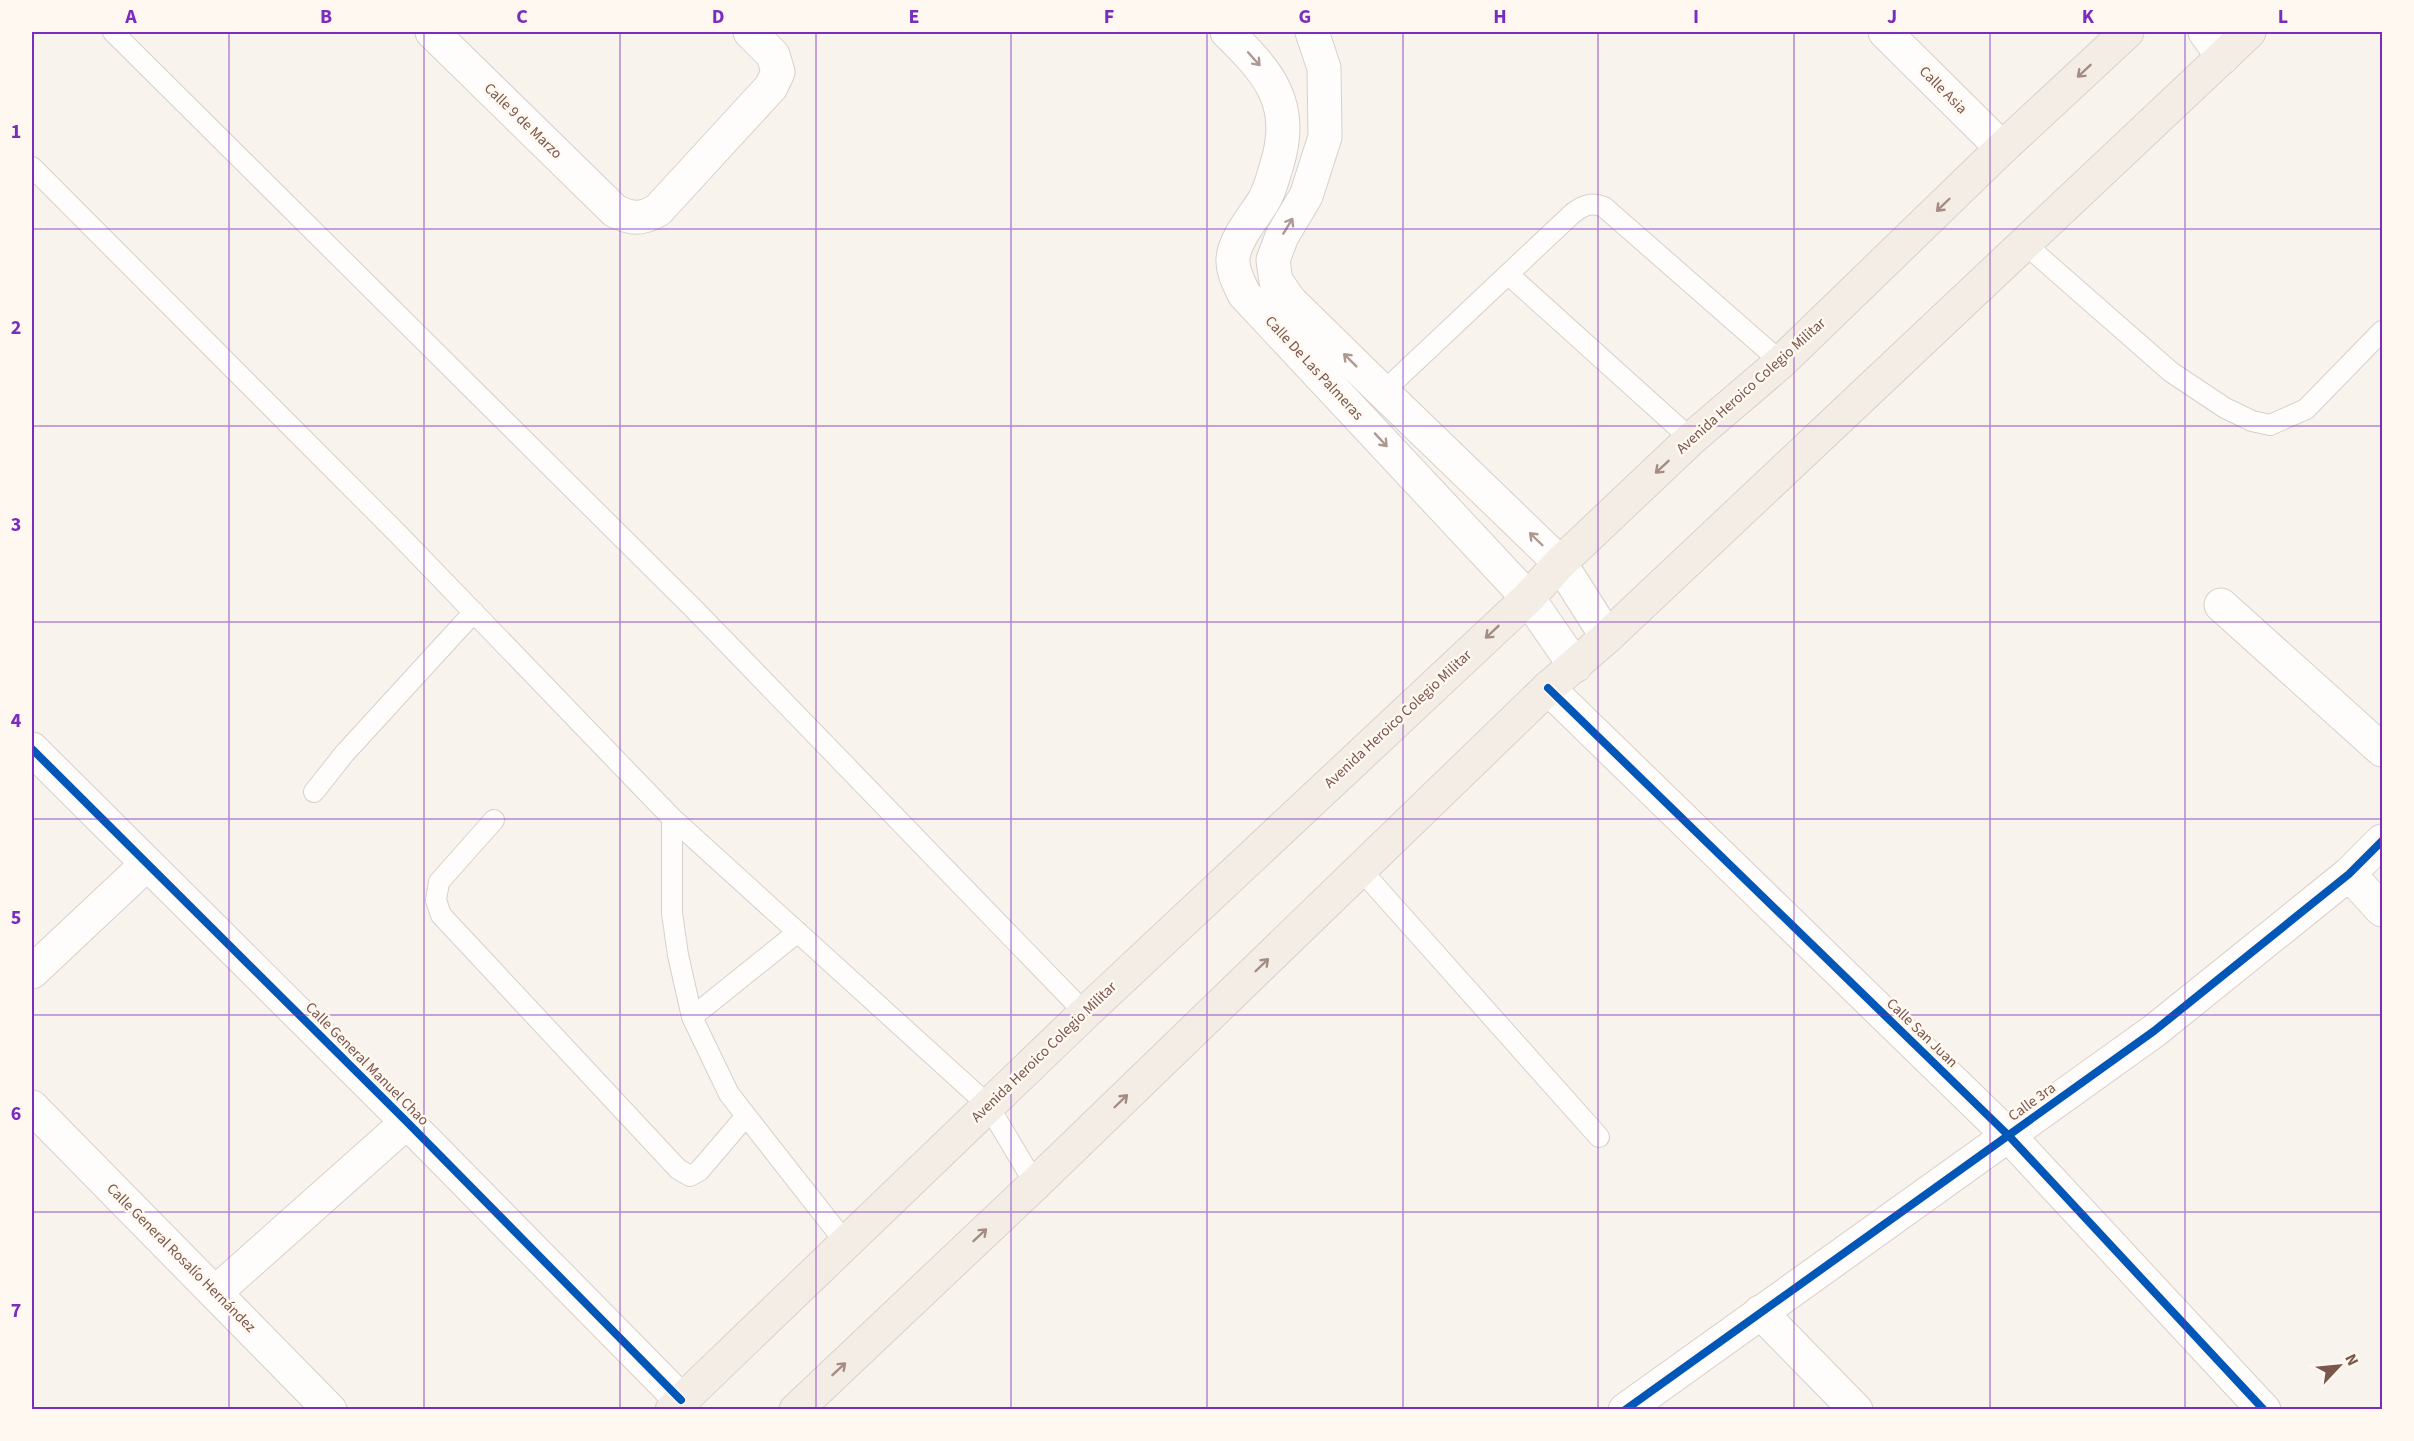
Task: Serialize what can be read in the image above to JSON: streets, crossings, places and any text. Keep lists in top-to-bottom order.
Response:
{
  "streets": {
    "main road": ["Avenida Heroico Colegio Militar"],
    "street": [
      "Calle Asia",
      "Calle 9 de Marzo",
      "Calle De Las Palmeras",
      "Calle San Juan",
      "Calle General Manuel Chao",
      "Calle 3ra",
      "Calle General Rosalío Hernández"
    ]
  },
  "crossings": [
    ["Calle Asia", "Avenida Heroico Colegio Militar"],
    ["Calle De Las Palmeras", "Avenida Heroico Colegio Militar"],
    ["Avenida Heroico Colegio Militar", "Calle General Manuel Chao"],
    ["Calle San Juan", "Calle 3ra"],
    ["Calle General Manuel Chao", "Calle General Rosalío Hernández"]
  ],
  "north": "top right",
  "grid": {
    "columns": [
      "A",
      "B",
      "C",
      "D",
      "E",
      "F",
      "G",
      "H",
      "I",
      "J",
      "K",
      "L"
    ],
    "rows": [
      "1",
      "2",
      "3",
      "4",
      "5",
      "6",
      "7"
    ]
  }
}
